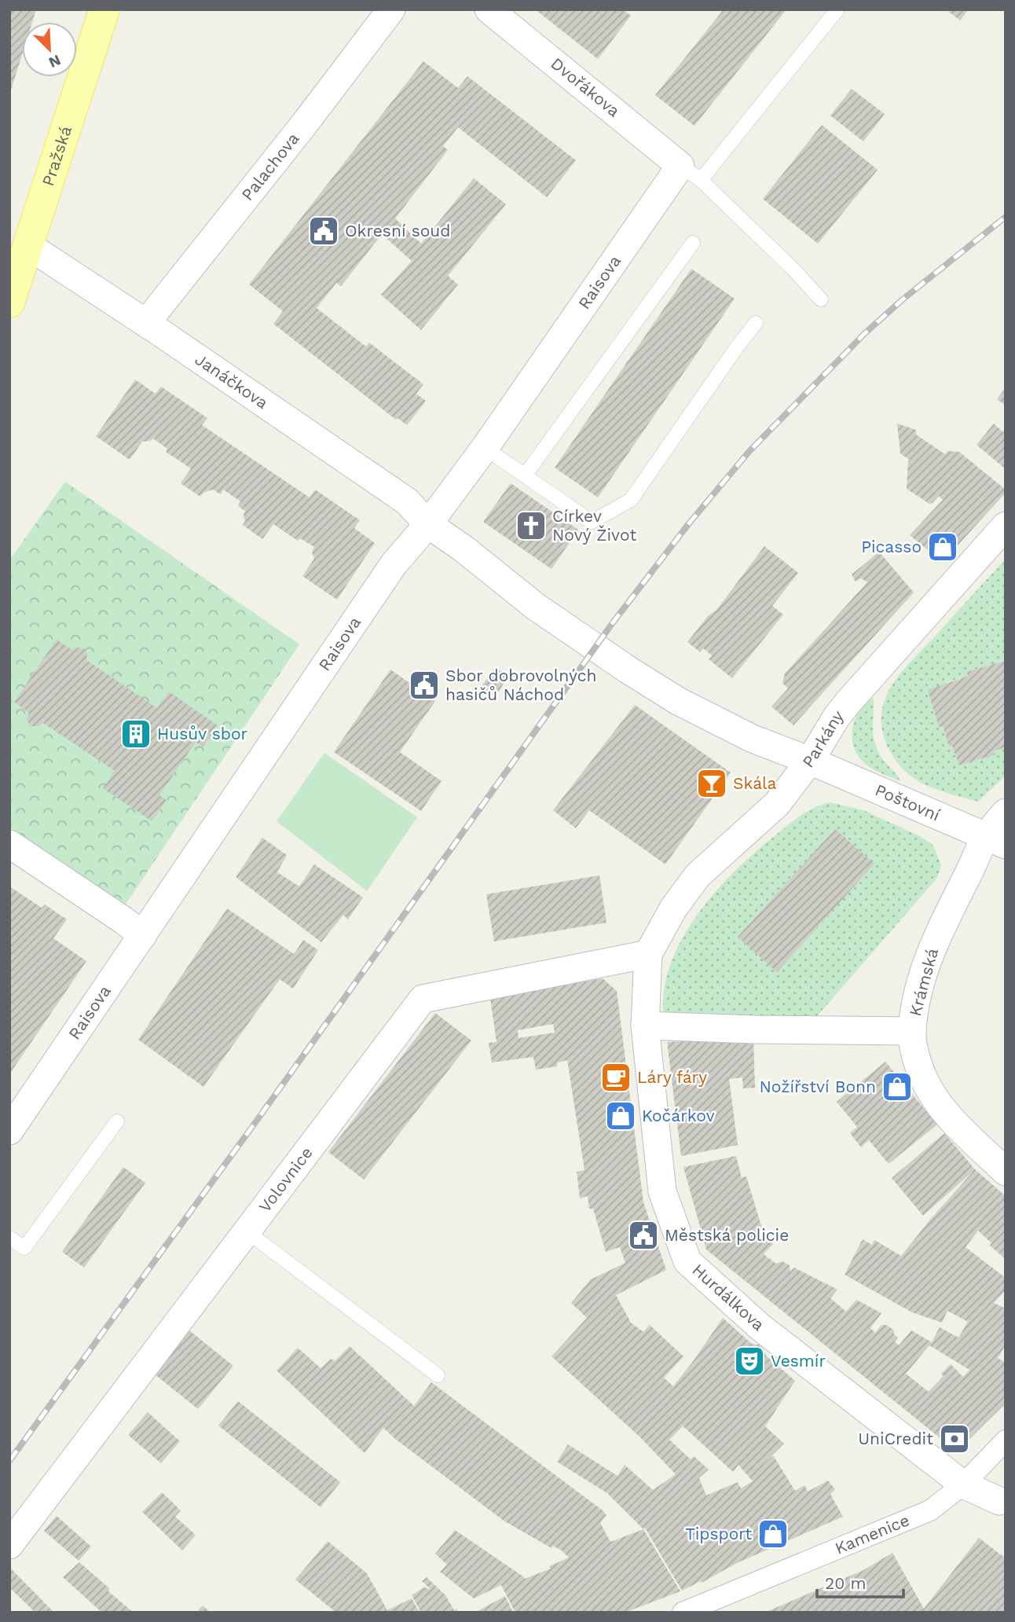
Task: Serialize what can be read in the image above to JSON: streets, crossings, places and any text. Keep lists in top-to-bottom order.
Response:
{
  "streets": {
    "main road": ["Pražská"],
    "street": [
      "Dvořákova",
      "Palachova",
      "Raisova",
      "Janáčkova",
      "Parkány",
      "Poštovní",
      "Krámská",
      "Volovnice",
      "Hurdálkova",
      "Kamenice"
    ]
  },
  "crossings": [
    ["Dvořákova", "Raisova"],
    ["Pražská", "Janáčkova"],
    ["Palachova", "Janáčkova"],
    ["Raisova", "Janáčkova"],
    ["Janáčkova", "Parkány"],
    ["Janáčkova", "Poštovní"],
    ["Parkány", "Poštovní"],
    ["Parkány", "Volovnice"],
    ["Parkány", "Hurdálkova"],
    ["Poštovní", "Krámská"],
    ["Volovnice", "Hurdálkova"],
    ["Hurdálkova", "Kamenice"]
  ],
  "places": {
    "public building": ["Okresní soud", "Sbor dobrovolných hasičů Náchod", "Městská policie"],
    "church": ["Církev Nový Život"],
    "shop": [
      "Picasso",
      "Nožířství Bonn",
      "Kočárkov",
      "Tipsport"
    ],
    "building": ["Husův sbor"],
    "bar": ["Skála"],
    "cafe": ["Láry fáry"],
    "theatre": ["Vesmír"],
    "bank": ["UniCredit"]
  },
  "scale_bar": "20 m",
  "north": "bottom right"
}
